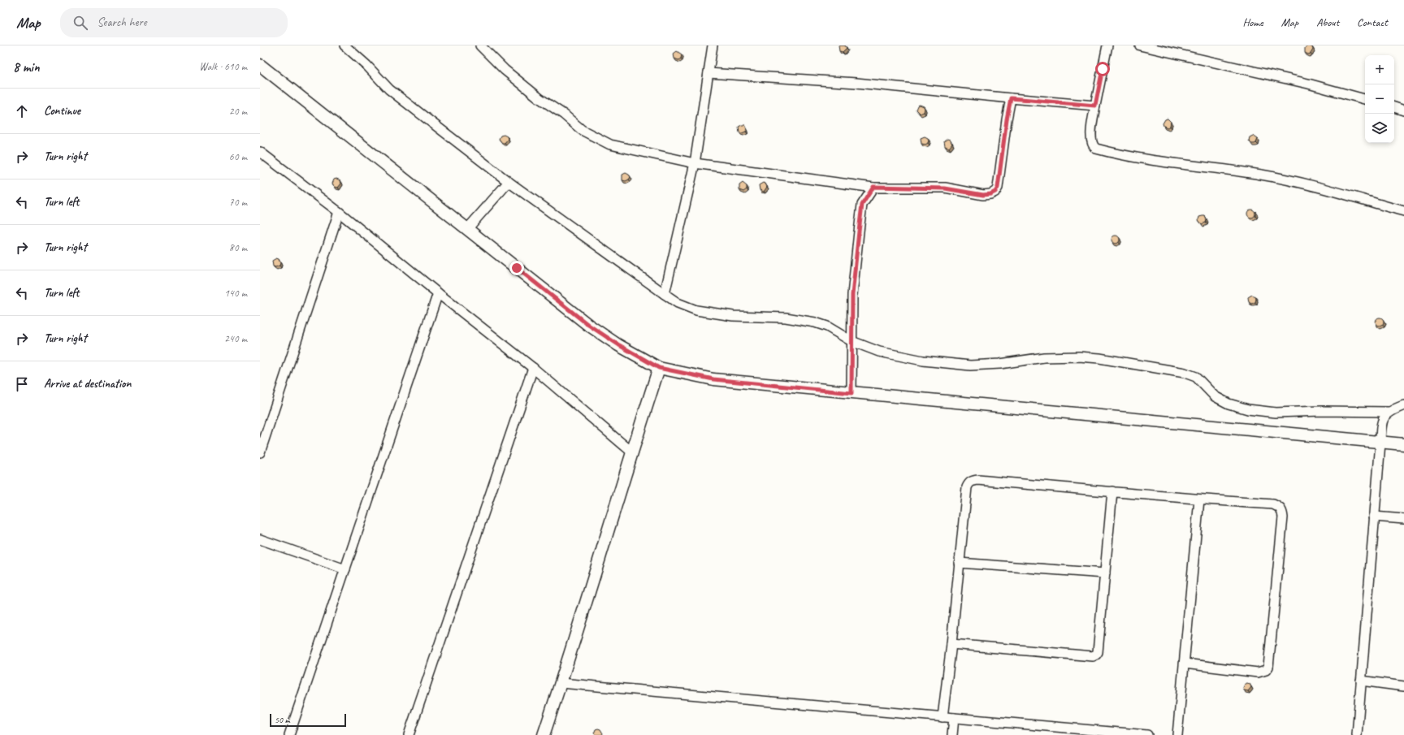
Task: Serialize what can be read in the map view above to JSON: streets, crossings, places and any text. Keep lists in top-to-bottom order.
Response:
{
  "scale_bar": "50 m",
  "page": {
    "header": "Map",
    "search": "Search here",
    "nav": [
      "Home",
      "Map",
      "About",
      "Contact"
    ],
    "heading": ["8 min", "Walk · 610 m"],
    "map_buttons": ["+", "−"],
    "list": [
      ["Continue", "20 m"],
      ["Turn right", "60 m"],
      ["Turn left", "70 m"],
      ["Turn right", "80 m"],
      ["Turn left", "140 m"],
      ["Turn right", "240 m"],
      "Arrive at destination"
    ],
    "scale": "50 m"
  }
}
